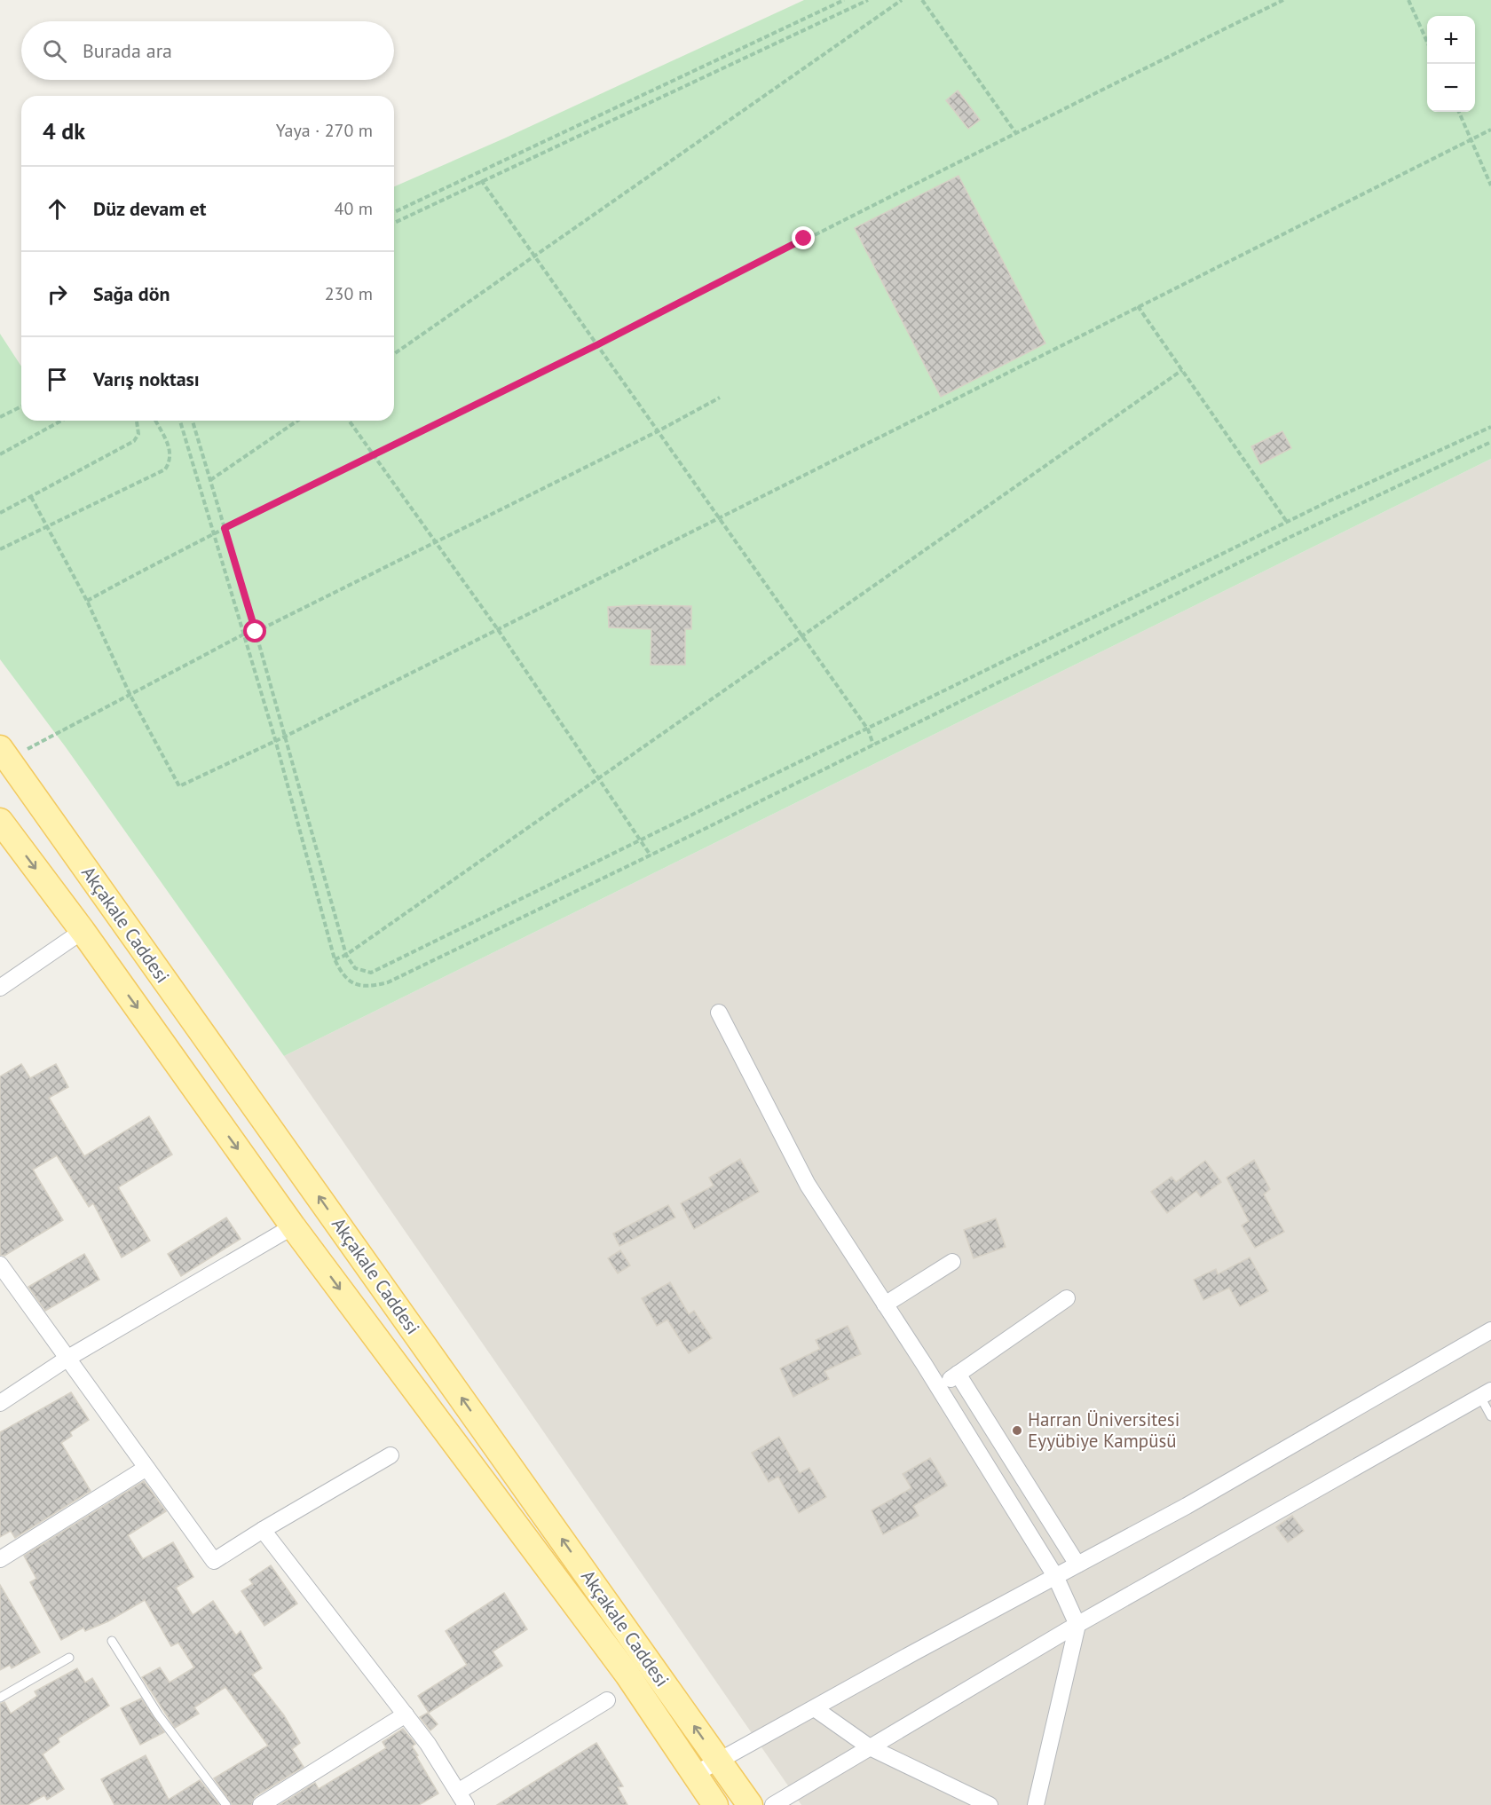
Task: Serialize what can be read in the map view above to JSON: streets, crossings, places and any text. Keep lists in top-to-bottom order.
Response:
{
  "streets": {
    "main road": ["Akçakale Caddesi"]
  },
  "places": ["Harran Üniversitesi Eyyübiye Kampüsü"],
  "page": {
    "map_buttons": ["+", "−"],
    "search": "Burada ara",
    "heading": ["4 dk", "Yaya · 270 m"],
    "list": [
      ["Düz devam et", "40 m"],
      ["Sağa dön", "230 m"],
      "Varış noktası"
    ]
  }
}
